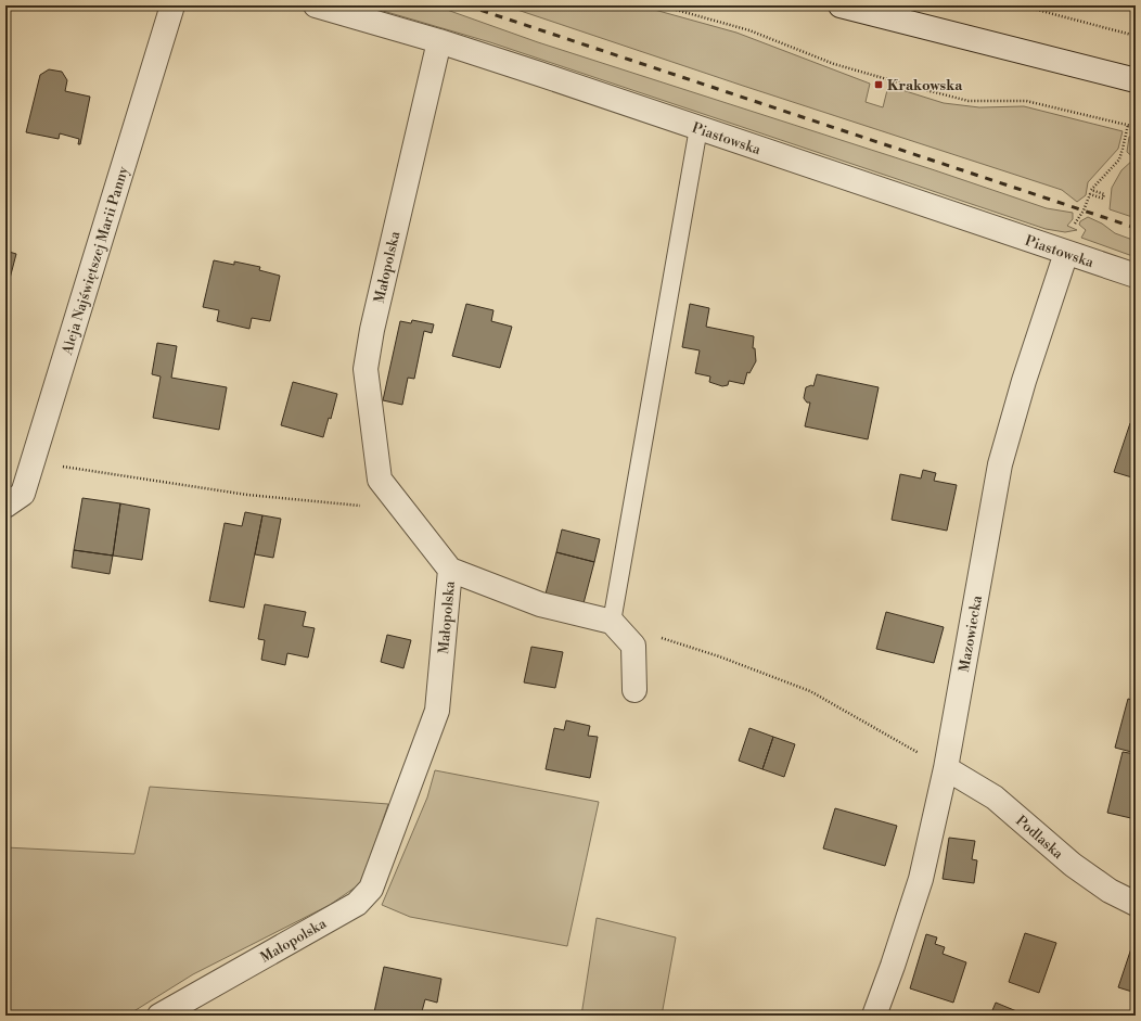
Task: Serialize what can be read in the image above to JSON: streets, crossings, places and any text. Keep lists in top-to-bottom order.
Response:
{
  "streets": {
    "street": [
      "Piastowska",
      "Aleja Najświętszej Marii Panny",
      "Małopolska",
      "Mazowiecka",
      "Podlaska"
    ]
  },
  "crossings": [
    ["Piastowska", "Małopolska"],
    ["Piastowska", "Mazowiecka"],
    ["Mazowiecka", "Podlaska"]
  ],
  "places": {
    "transit": ["Krakowska"]
  }
}
